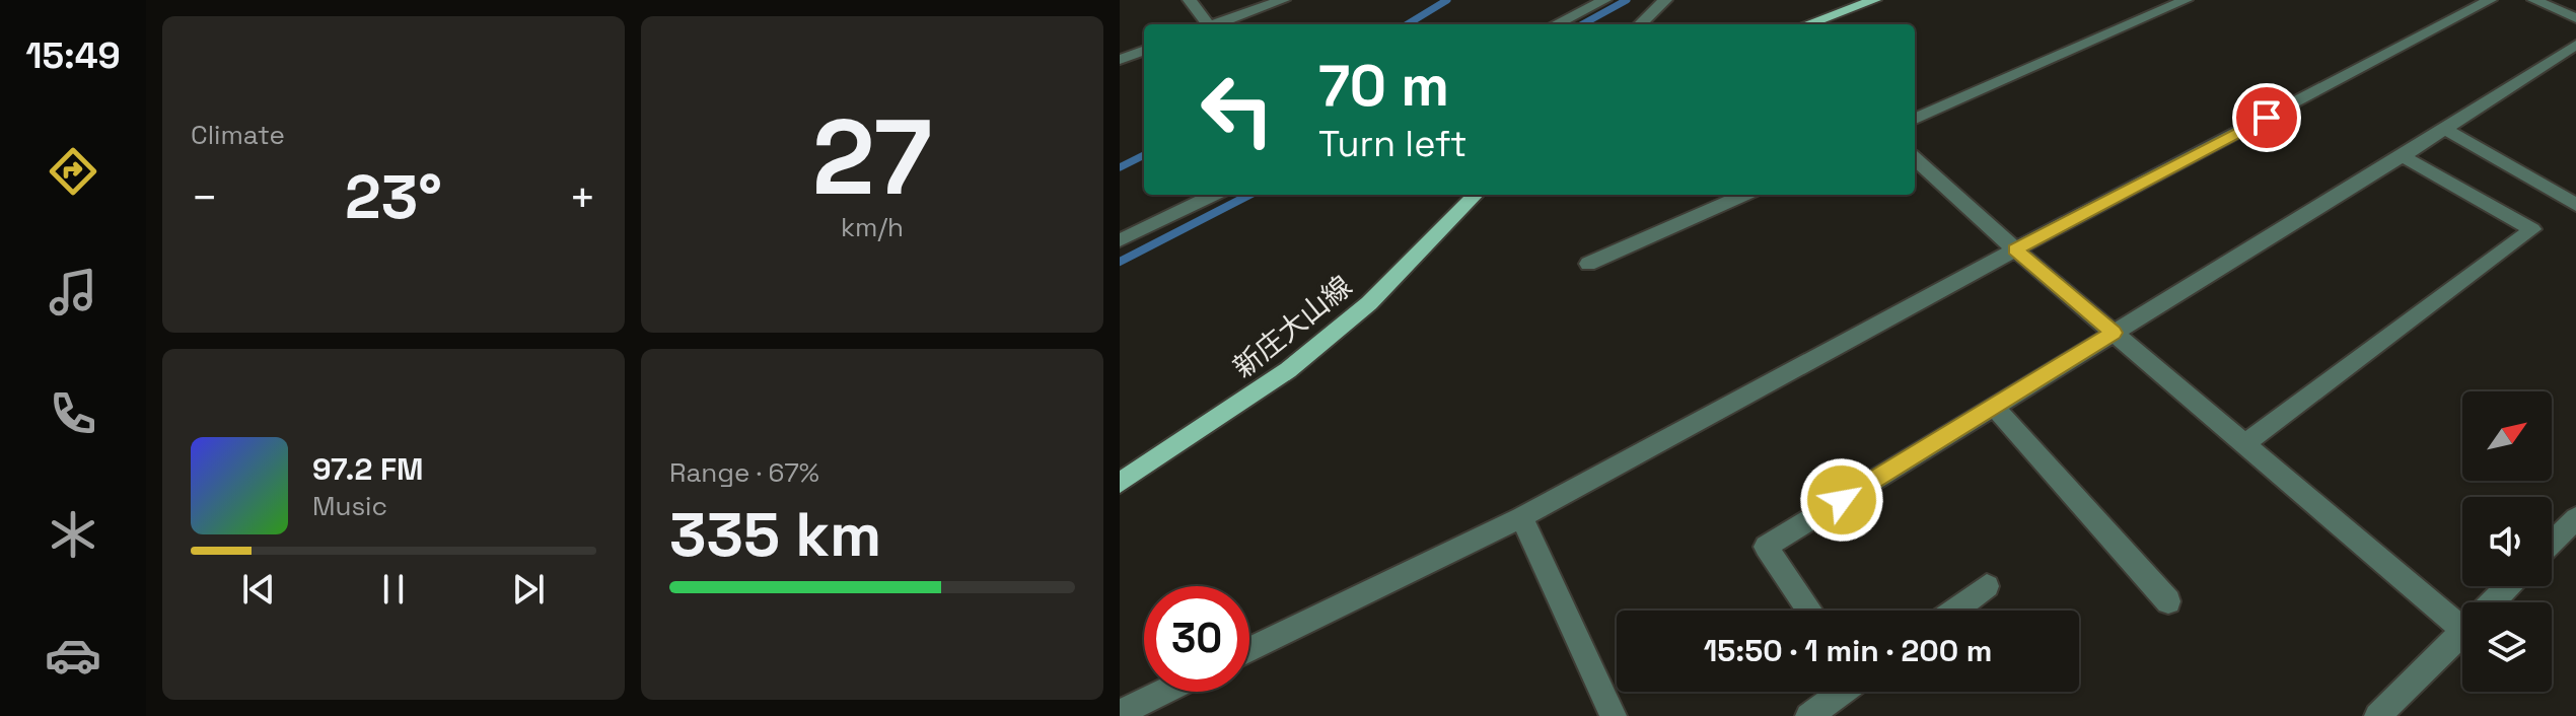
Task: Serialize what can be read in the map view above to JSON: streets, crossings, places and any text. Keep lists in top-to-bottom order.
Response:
{
  "streets": {
    "main road": ["新庄大山線"]
  },
  "north": "top right",
  "page": {
    "tabs": "15:49",
    "tile": [
      "Climate",
      ["27", "km/h"],
      ["Range · 67%", "335 km"]
    ],
    "turn": ["70 m", "Turn left"],
    "heat": ["−", "23°", "+"],
    "song": ["97.2 FM", "Music"],
    "limit": "30",
    "trip": "15:50 · 1 min · 200 m"
  }
}
